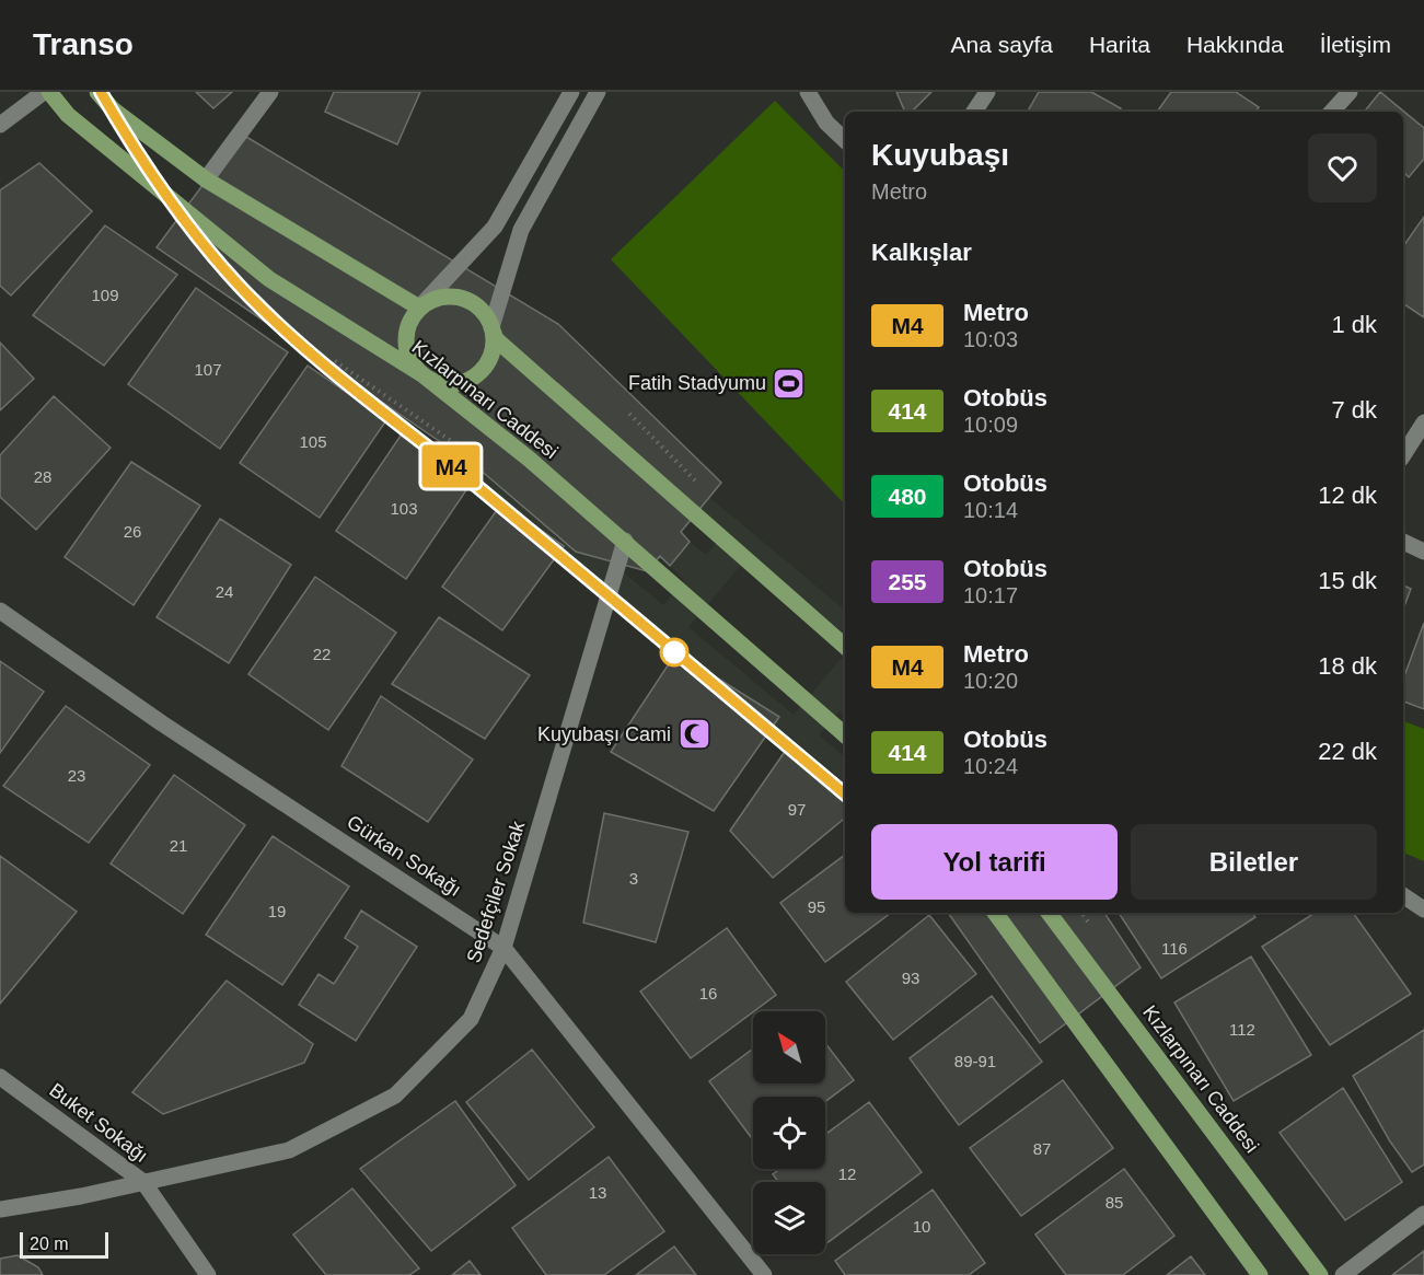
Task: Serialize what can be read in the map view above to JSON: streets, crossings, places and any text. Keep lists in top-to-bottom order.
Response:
{
  "streets": {
    "main road": ["Kızlarpınarı Caddesi"],
    "street": ["Gürkan Sokağı", "Sedefçiler Sokak", "Buket Sokağı"]
  },
  "crossings": [
    ["Kızlarpınarı Caddesi", "Sedefçiler Sokak"],
    ["Gürkan Sokağı", "Sedefçiler Sokak"],
    ["Sedefçiler Sokak", "Buket Sokağı"]
  ],
  "places": {
    "sports": ["Fatih Stadyumu"],
    "mosque": ["Kuyubaşı Cami"]
  },
  "lines": ["metro line M4"],
  "house_numbers": [
    "109",
    "107",
    "105",
    "28",
    "103",
    "26",
    "24",
    "22",
    "23",
    "97",
    "21",
    "3",
    "95",
    "19",
    "116",
    "93",
    "16",
    "112",
    "89-91",
    "87",
    "12",
    "13",
    "85",
    "10"
  ],
  "scale_bar": "20 m",
  "north": "top left",
  "page": {
    "header": "Transo",
    "nav": [
      "Ana sayfa",
      "Harita",
      "Hakkında",
      "İletişim"
    ],
    "on_map": "M4",
    "heading": [
      ["Kuyubaşı", "Metro"],
      "Kalkışlar"
    ],
    "list": [
      {
        "mark": "M4",
        "name": "Metro",
        "note": "10:03",
        "value": "1 dk"
      },
      {
        "mark": "414",
        "name": "Otobüs",
        "note": "10:09",
        "value": "7 dk"
      },
      {
        "mark": "480",
        "name": "Otobüs",
        "note": "10:14",
        "value": "12 dk"
      },
      {
        "mark": "255",
        "name": "Otobüs",
        "note": "10:17",
        "value": "15 dk"
      },
      {
        "mark": "M4",
        "name": "Metro",
        "note": "10:20",
        "value": "18 dk"
      },
      {
        "mark": "414",
        "name": "Otobüs",
        "note": "10:24",
        "value": "22 dk"
      }
    ],
    "buttons": ["Yol tarifi", "Biletler"],
    "scale": "20 m"
  }
}
